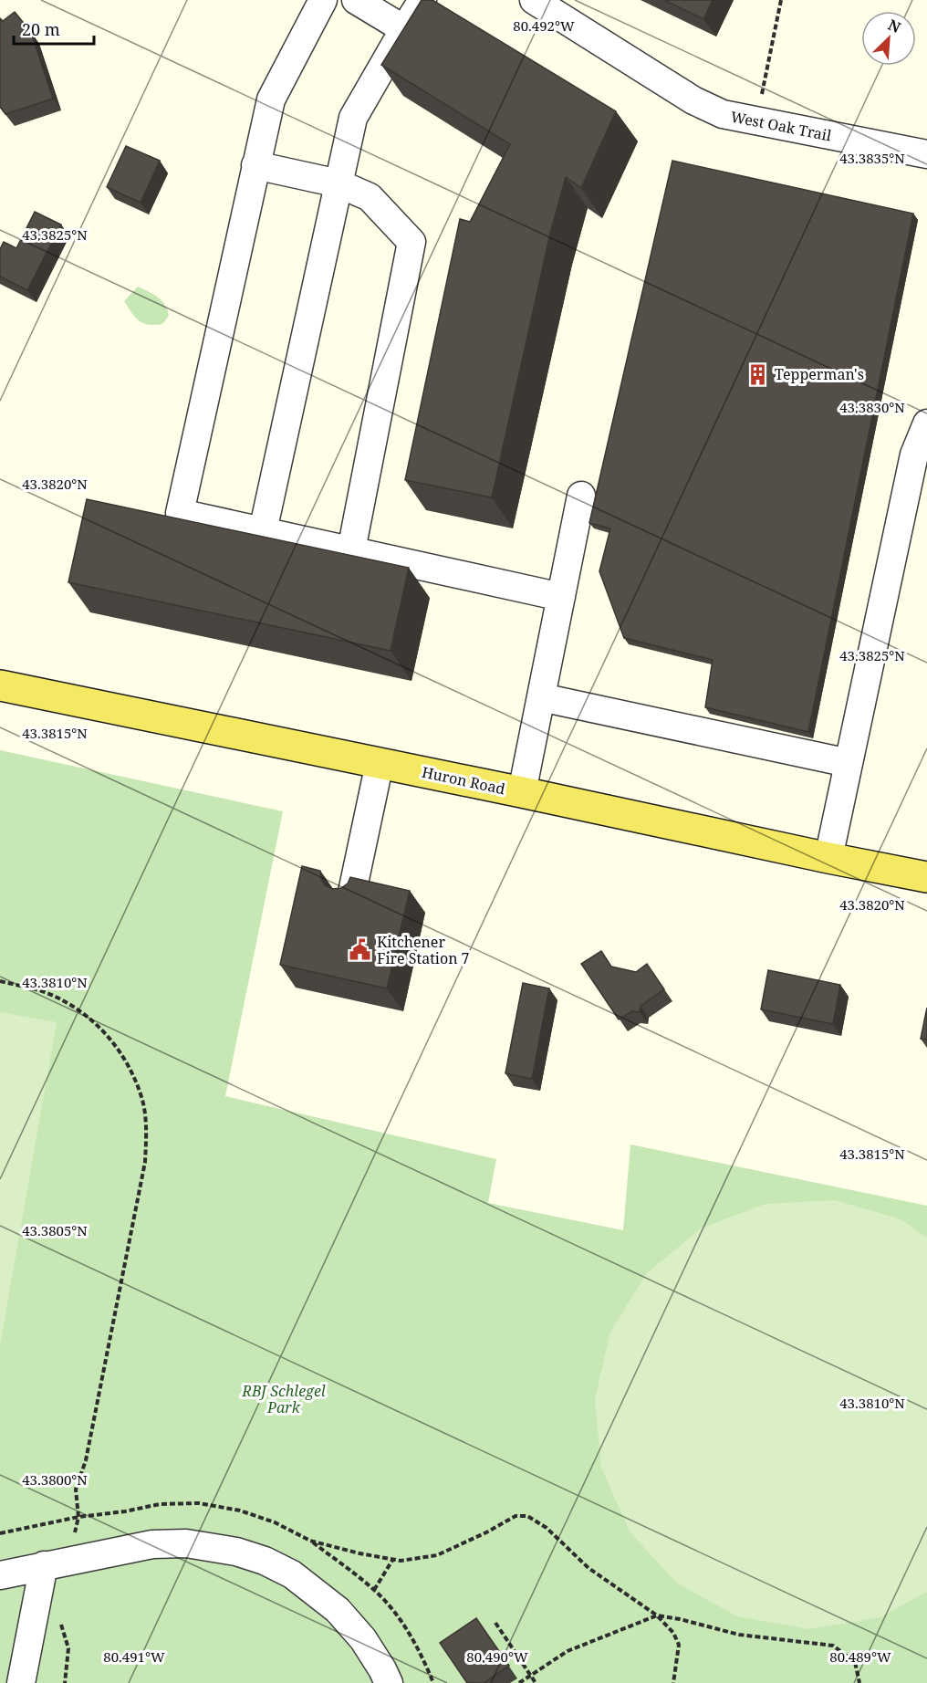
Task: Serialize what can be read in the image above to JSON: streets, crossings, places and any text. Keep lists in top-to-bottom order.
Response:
{
  "streets": {
    "main road": ["Huron Road"],
    "street": ["West Oak Trail"]
  },
  "parks": ["RBJ Schlegel Park"],
  "places": {
    "building": ["Tepperman's"],
    "public building": ["Kitchener Fire Station 7"]
  },
  "scale_bar": "20 m",
  "north": "top right",
  "coordinates": [
    "80.492°W",
    "43.3835°N",
    "43.3825°N",
    "43.3830°N",
    "43.3820°N",
    "43.3815°N",
    "43.3810°N",
    "43.3805°N",
    "43.3800°N",
    "80.491°W",
    "80.490°W",
    "80.489°W"
  ]
}
